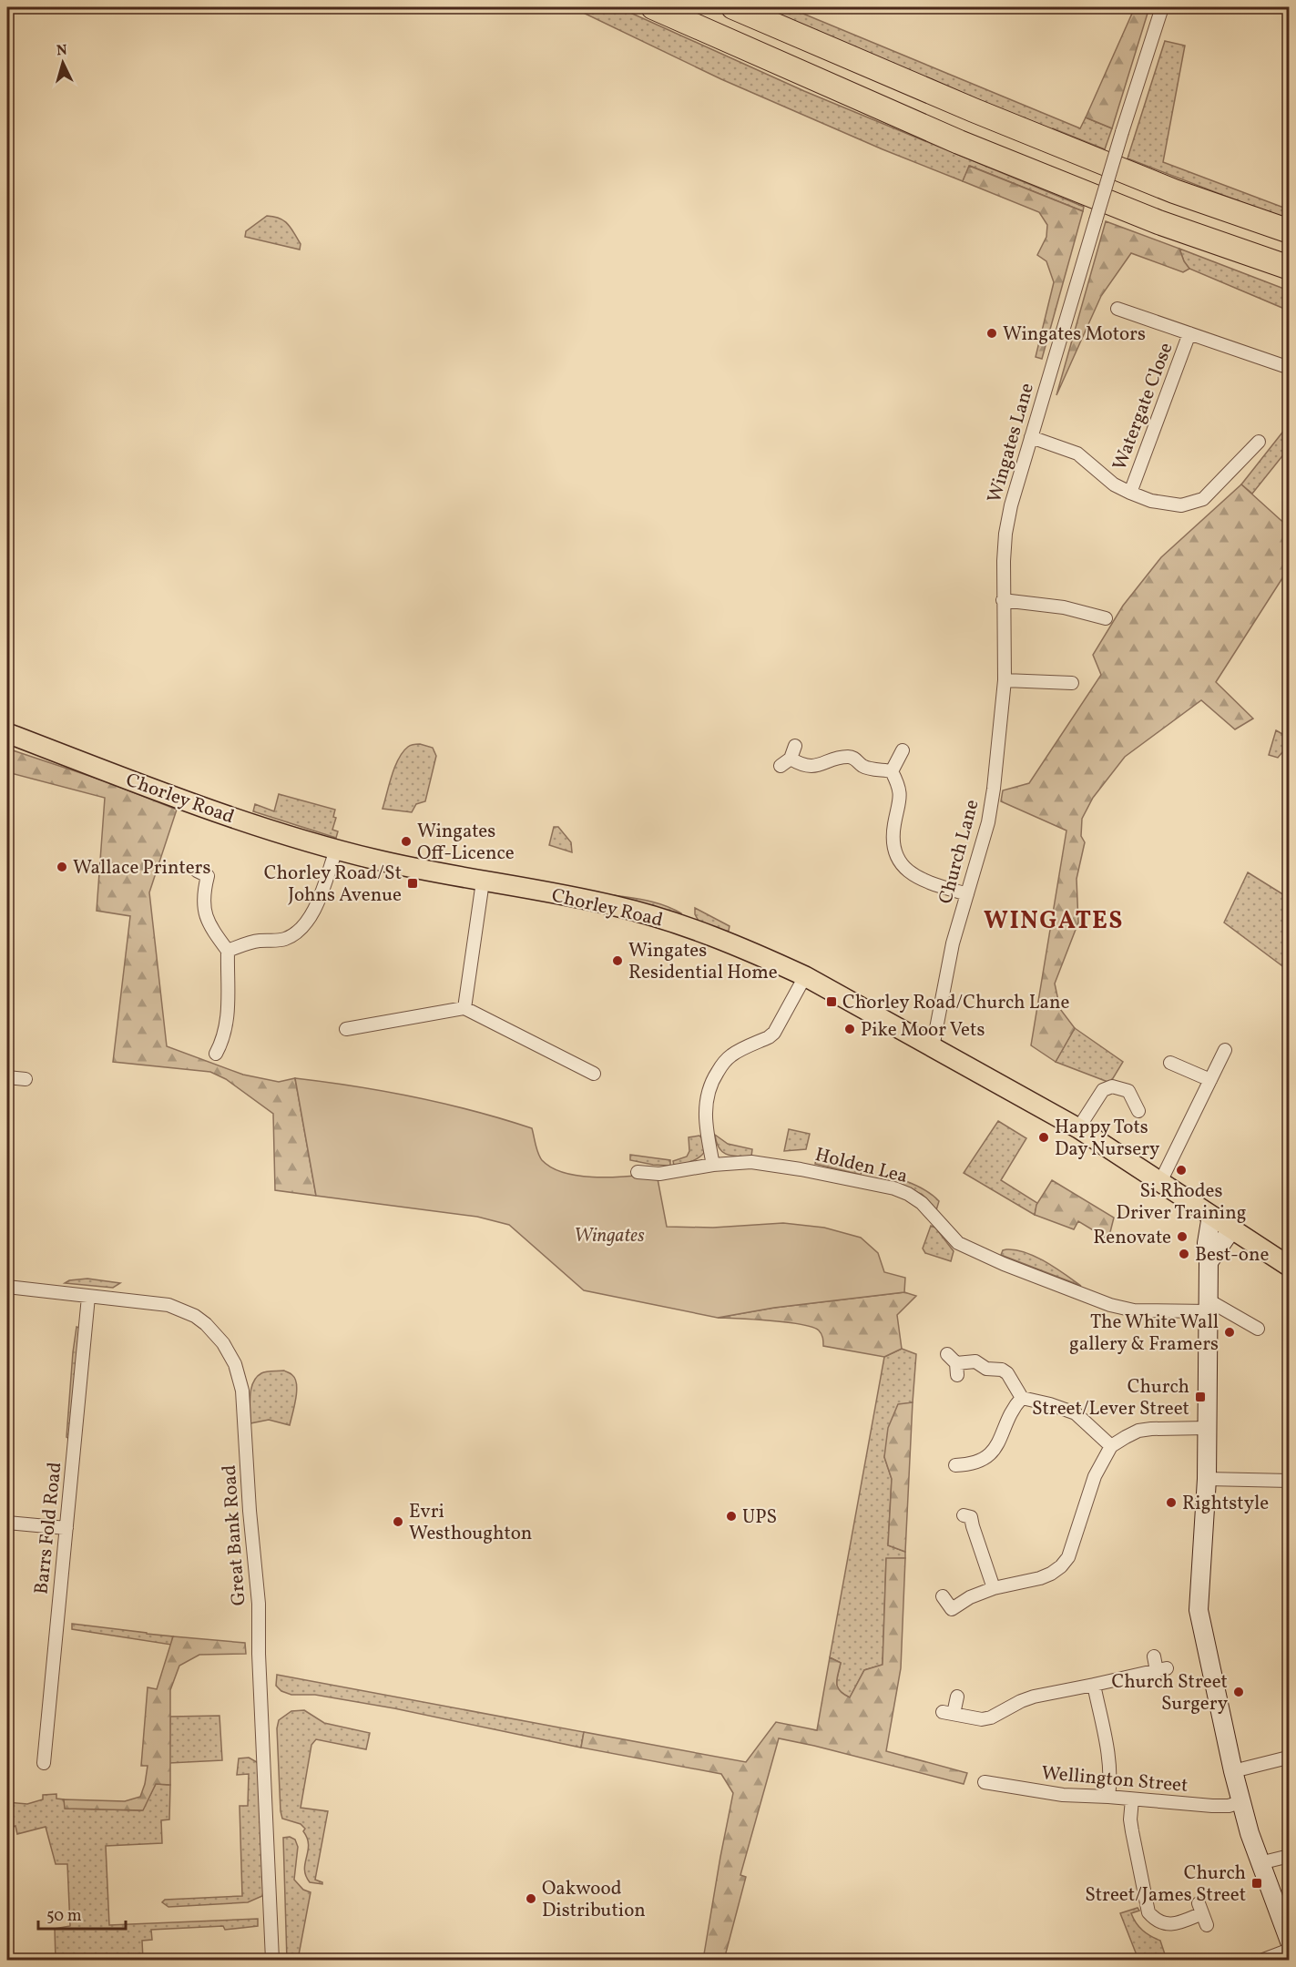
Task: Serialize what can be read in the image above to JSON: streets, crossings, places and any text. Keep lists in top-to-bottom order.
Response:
{
  "streets": {
    "main road": ["Chorley Road"],
    "street": [
      "Watergate Close",
      "Wingates Lane",
      "Church Lane",
      "Holden Lea",
      "Barrs Fold Road",
      "Great Bank Road",
      "Wellington Street"
    ]
  },
  "crossings": [
    ["Wingates Lane", "Church Lane"],
    ["Chorley Road", "Church Lane"],
    ["Barrs Fold Road", "Great Bank Road"]
  ],
  "districts": ["WINGATES"],
  "parks": ["Wingates"],
  "places": {
    "other": [
      "Wingates Motors",
      "Wingates Off-Licence",
      "Wallace Printers",
      "Wingates Residential Home",
      "Pike Moor Vets",
      "Happy Tots Day Nursery",
      "Si Rhodes Driver Training",
      "Renovate",
      "Best-one",
      "The White Wall gallery & Framers",
      "Rightstyle",
      "UPS",
      "Evri Westhoughton",
      "Church Street Surgery",
      "Oakwood Distribution"
    ],
    "transit": [
      "Chorley Road/St Johns Avenue",
      "Chorley Road/Church Lane",
      "Church Street/Lever Street",
      "Church Street/James Street"
    ]
  },
  "scale_bar": "50 m",
  "north": "top"
}
